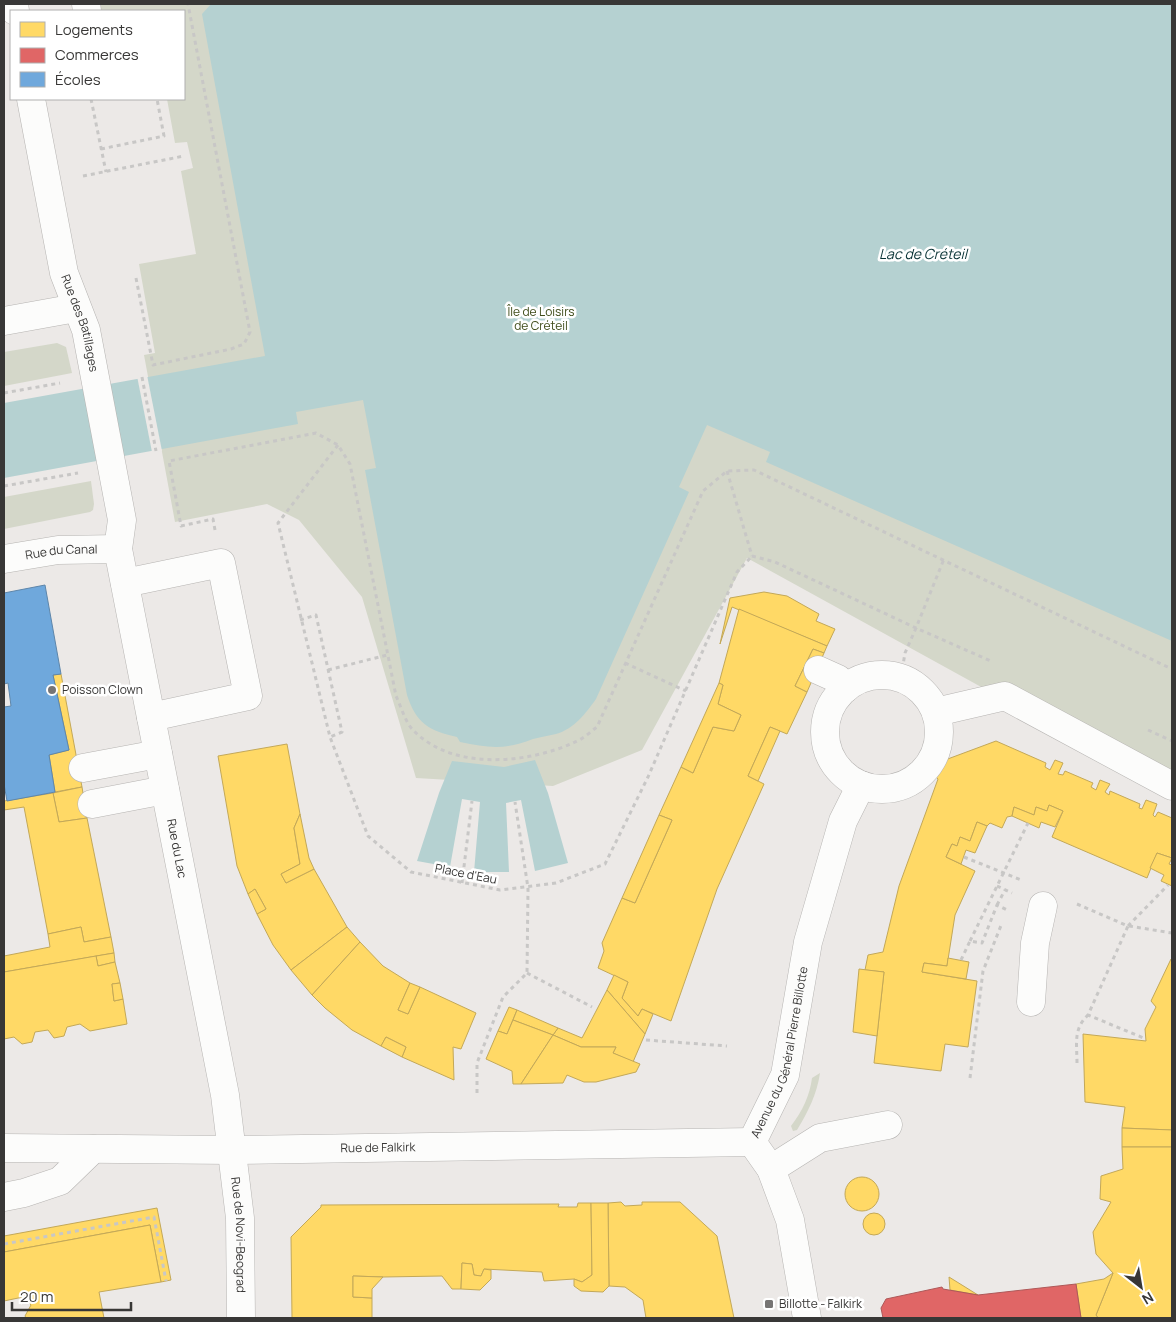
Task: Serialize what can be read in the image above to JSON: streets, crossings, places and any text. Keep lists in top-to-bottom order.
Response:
{
  "streets": {
    "street": [
      "Rue des Batillages",
      "Rue du Canal",
      "Rue du Lac",
      "Avenue du Général Pierre Billotte",
      "Rue de Falkirk",
      "Rue de Novi-Beograd"
    ],
    "path": ["Place d'Eau"]
  },
  "crossings": [
    ["Rue des Batillages", "Rue du Canal"],
    ["Rue des Batillages", "Rue du Lac"],
    ["Rue du Canal", "Rue du Lac"],
    ["Rue du Lac", "Rue de Falkirk"],
    ["Rue du Lac", "Rue de Novi-Beograd"],
    ["Avenue du Général Pierre Billotte", "Rue de Falkirk"],
    ["Rue de Falkirk", "Rue de Novi-Beograd"]
  ],
  "water": ["Lac de Créteil"],
  "parks": ["Île de Loisirs de Créteil"],
  "places": {
    "other": ["Poisson Clown"],
    "transit": ["Billotte - Falkirk"]
  },
  "legend": ["Logements", "Commerces", "Écoles"],
  "scale_bar": "20 m",
  "north": "bottom right"
}
